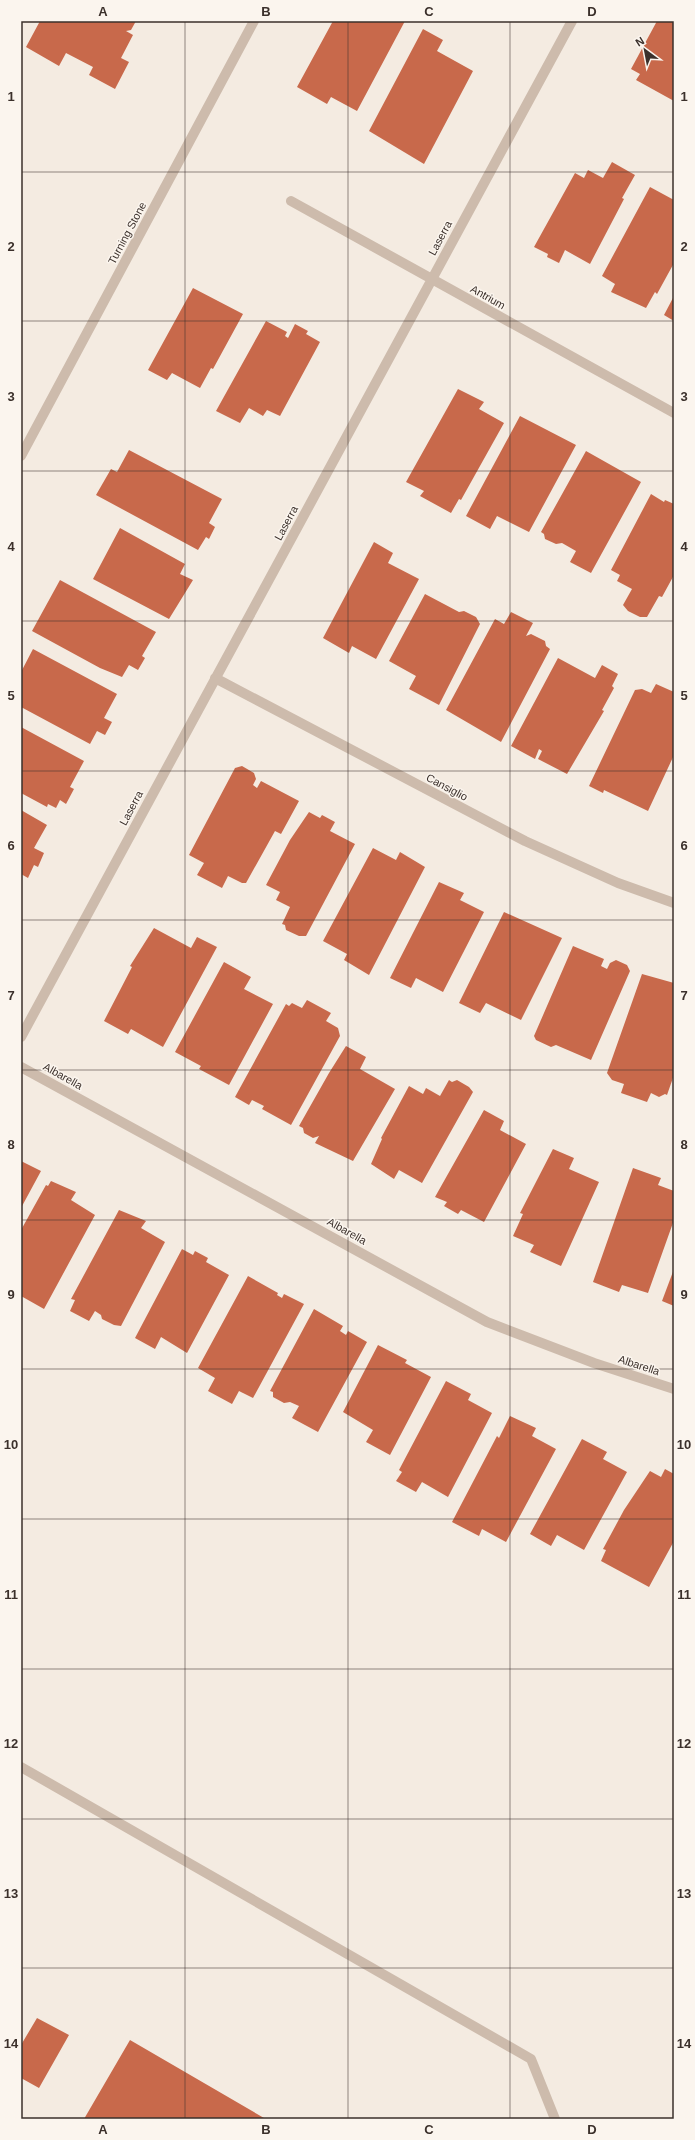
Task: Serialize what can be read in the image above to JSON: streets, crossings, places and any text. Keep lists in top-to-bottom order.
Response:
{
  "streets": {
    "street": [
      "Turning Stone",
      "Laserra",
      "Antrium",
      "Cansiglio",
      "Albarella"
    ]
  },
  "crossings": [
    ["Laserra", "Antrium"],
    ["Laserra", "Cansiglio"]
  ],
  "north": "top left",
  "grid": {
    "columns": [
      "A",
      "B",
      "C",
      "D"
    ],
    "rows": [
      "1",
      "2",
      "3",
      "4",
      "5",
      "6",
      "7",
      "8",
      "9",
      "10",
      "11",
      "12",
      "13",
      "14"
    ]
  }
}
